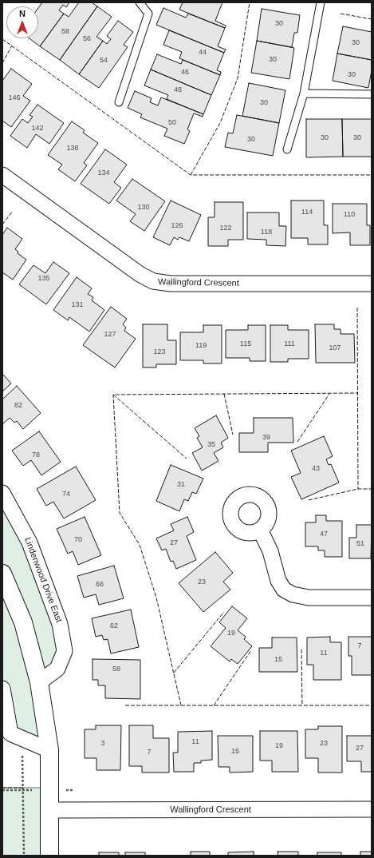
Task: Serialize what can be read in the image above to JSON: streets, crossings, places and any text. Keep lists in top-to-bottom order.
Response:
{
  "streets": {
    "street": ["Wallingford Crescent", "Lindenwood Drive East"]
  },
  "house_numbers": [
    "30",
    "58",
    "56",
    "30",
    "44",
    "30",
    "54",
    "46",
    "30",
    "48",
    "146",
    "30",
    "50",
    "142",
    "30",
    "30",
    "30",
    "138",
    "134",
    "130",
    "114",
    "110",
    "126",
    "122",
    "118",
    "135",
    "131",
    "127",
    "115",
    "111",
    "119",
    "107",
    "123",
    "82",
    "39",
    "35",
    "78",
    "43",
    "31",
    "74",
    "47",
    "70",
    "27",
    "51",
    "23",
    "66",
    "62",
    "19",
    "7",
    "11",
    "15",
    "58",
    "11",
    "3",
    "23",
    "19",
    "27",
    "15",
    "7"
  ],
  "north": "top"
}
